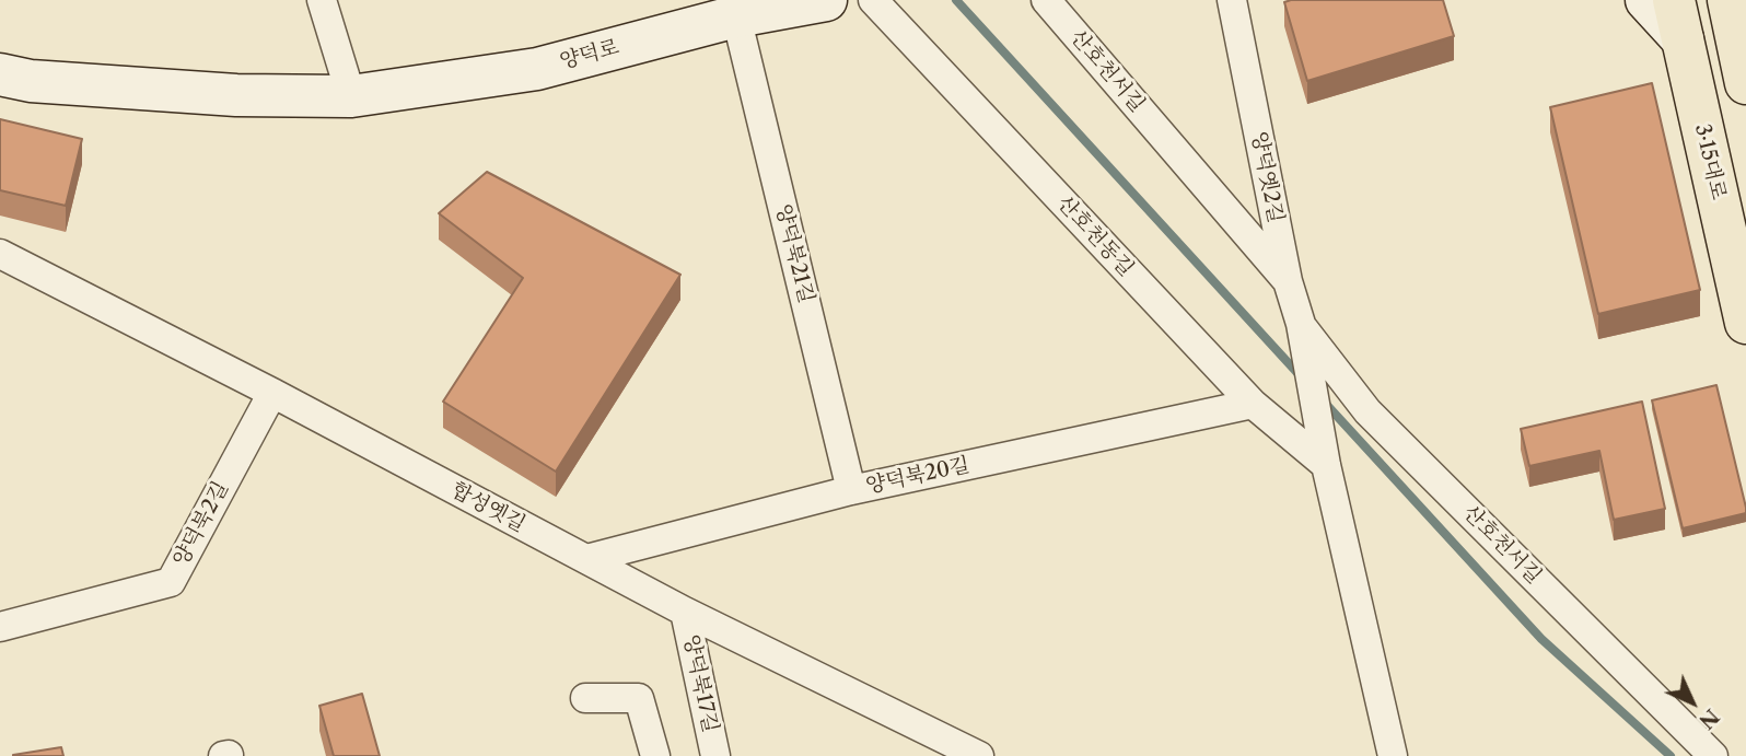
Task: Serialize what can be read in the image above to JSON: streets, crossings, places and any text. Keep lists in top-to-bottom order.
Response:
{
  "streets": {
    "main road": ["양덕로", "3·15대로"],
    "street": [
      "산호천서길",
      "양덕옛2길",
      "산호천동길",
      "양덕북21길",
      "양덕북20길",
      "합성옛길",
      "양덕북2길",
      "양덕북17길"
    ]
  },
  "crossings": [
    ["양덕로", "양덕북21길"],
    ["산호천서길", "양덕옛2길"],
    ["양덕옛2길", "산호천동길"],
    ["산호천동길", "양덕북20길"],
    ["양덕북21길", "양덕북20길"],
    ["양덕북20길", "합성옛길"],
    ["합성옛길", "양덕북2길"],
    ["합성옛길", "양덕북17길"]
  ],
  "north": "bottom right"
}
